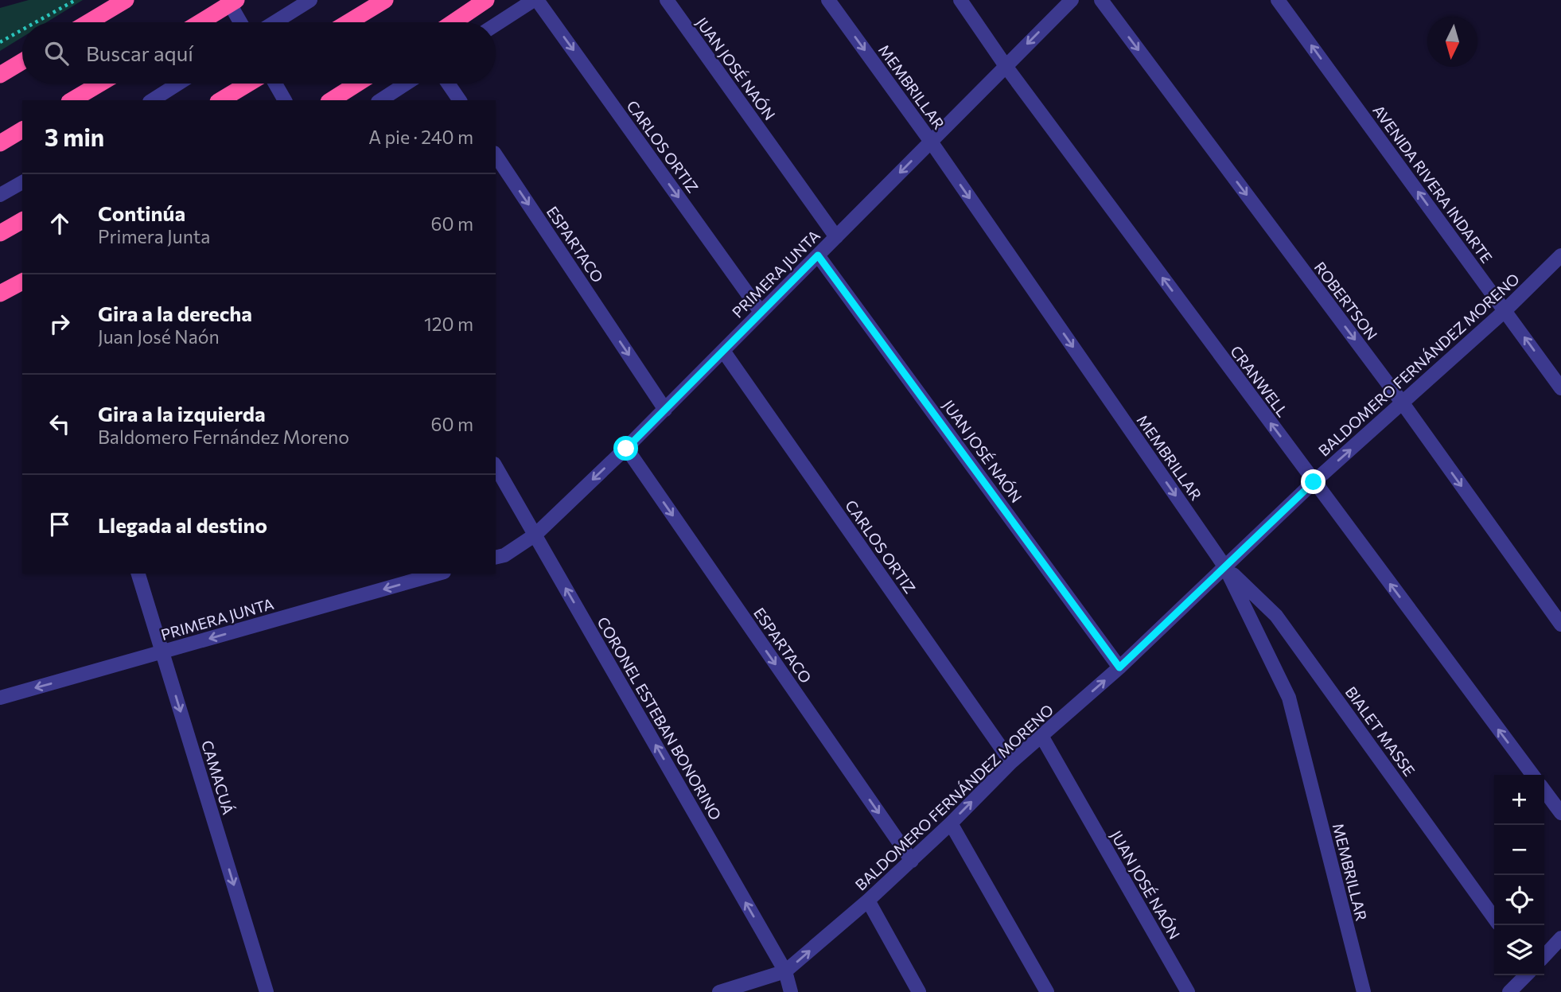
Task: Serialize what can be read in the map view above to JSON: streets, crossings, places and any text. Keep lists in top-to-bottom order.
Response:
{
  "streets": {
    "street": [
      "JUAN JOSÉ NAÓN",
      "MEMBRILLAR",
      "CARLOS ORTIZ",
      "AVENIDA RIVERA INDARTE",
      "ESPARTACO",
      "PRIMERA JUNTA",
      "ROBERTSON",
      "BALDOMERO FERNÁNDEZ MORENO",
      "CRANWELL",
      "CORONEL ESTEBAN BONORINO",
      "BIALET MASSE",
      "CAMACUÁ"
    ]
  },
  "crossings": [
    ["JUAN JOSÉ NAÓN", "PRIMERA JUNTA"],
    ["JUAN JOSÉ NAÓN", "BALDOMERO FERNÁNDEZ MORENO"],
    ["MEMBRILLAR", "PRIMERA JUNTA"],
    ["MEMBRILLAR", "BALDOMERO FERNÁNDEZ MORENO"],
    ["MEMBRILLAR", "BIALET MASSE"],
    ["CARLOS ORTIZ", "PRIMERA JUNTA"],
    ["CARLOS ORTIZ", "BALDOMERO FERNÁNDEZ MORENO"],
    ["AVENIDA RIVERA INDARTE", "BALDOMERO FERNÁNDEZ MORENO"],
    ["ESPARTACO", "PRIMERA JUNTA"],
    ["ESPARTACO", "BALDOMERO FERNÁNDEZ MORENO"],
    ["PRIMERA JUNTA", "CRANWELL"],
    ["PRIMERA JUNTA", "CORONEL ESTEBAN BONORINO"],
    ["PRIMERA JUNTA", "CAMACUÁ"],
    ["ROBERTSON", "BALDOMERO FERNÁNDEZ MORENO"],
    ["BALDOMERO FERNÁNDEZ MORENO", "CRANWELL"],
    ["BALDOMERO FERNÁNDEZ MORENO", "CORONEL ESTEBAN BONORINO"],
    ["BALDOMERO FERNÁNDEZ MORENO", "BIALET MASSE"]
  ],
  "one_way": [
    "MEMBRILLAR",
    "CARLOS ORTIZ",
    "AVENIDA RIVERA INDARTE",
    "ESPARTACO",
    "PRIMERA JUNTA",
    "ROBERTSON",
    "BALDOMERO FERNÁNDEZ MORENO",
    "CRANWELL",
    "CORONEL ESTEBAN BONORINO",
    "CAMACUÁ"
  ],
  "north": "bottom",
  "page": {
    "search": "Buscar aquí",
    "heading": ["3 min", "A pie · 240 m"],
    "list": [
      ["Continúa", "Primera Junta", "60 m"],
      ["Gira a la derecha", "Juan José Naón", "120 m"],
      ["Gira a la izquierda", "Baldomero Fernández Moreno", "60 m"],
      "Llegada al destino"
    ],
    "map_buttons": ["+", "−"]
  }
}
